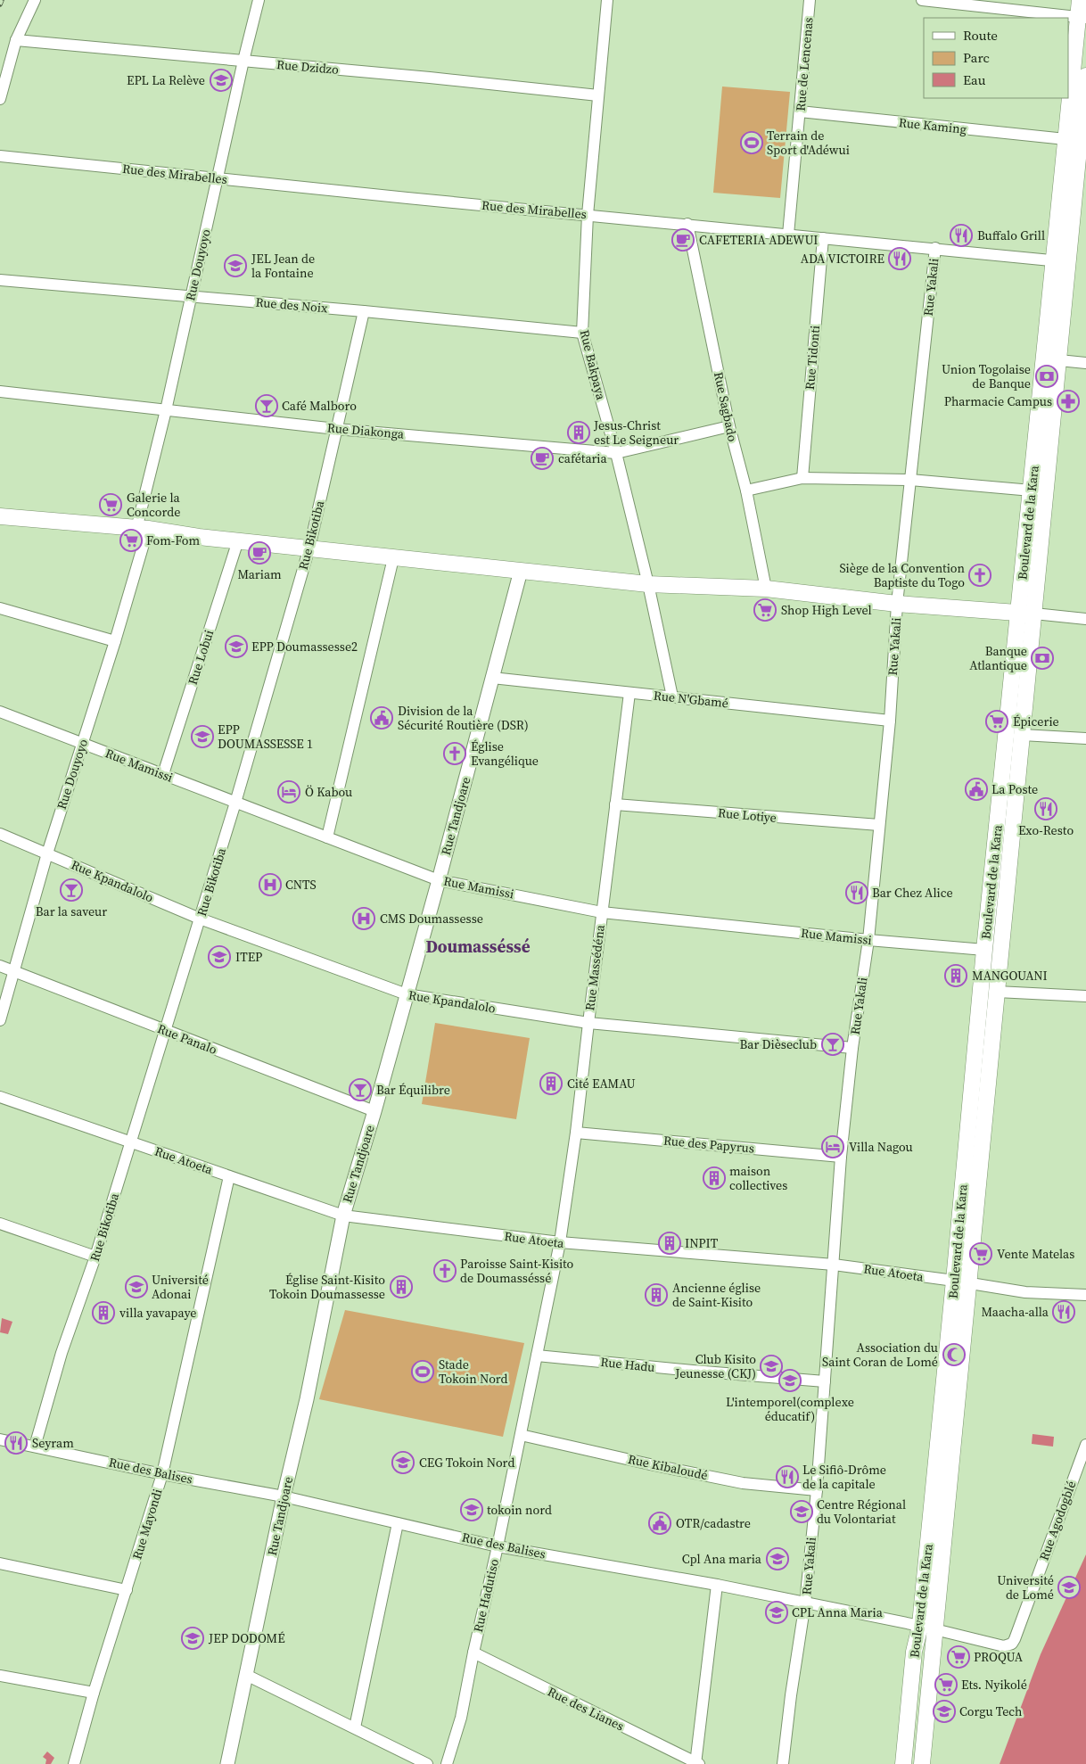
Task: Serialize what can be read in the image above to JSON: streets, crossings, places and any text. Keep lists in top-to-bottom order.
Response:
{
  "streets": {
    "main road": ["Boulevard de la Kara"],
    "street": [
      "Rue de Lencenas",
      "Rue Dzidzo",
      "Rue Kaming",
      "Rue des Mirabelles",
      "Rue Douyoyo",
      "Rue Yakali",
      "Rue des Noix",
      "Rue Tidonti",
      "Rue Bakpaya",
      "Rue Sagbado",
      "Rue Diakonga",
      "Rue Bikotiba",
      "Rue Lobui",
      "Rue N'Gbamé",
      "Rue Mamissi",
      "Rue Lotiye",
      "Rue Tandjoare",
      "Rue Kpandalolo",
      "Rue Massédéna",
      "Rue Panalo",
      "Rue des Papyrus",
      "Rue Atoeta",
      "Rue Hadu",
      "Rue Kibaloudé",
      "Rue des Balises",
      "Rue Agodogblé",
      "Rue Mayondi",
      "Rue Hadutiso",
      "Rue des Lianes"
    ]
  },
  "crossings": [
    ["Rue de Lencenas", "Rue Kaming"],
    ["Rue de Lencenas", "Rue des Mirabelles"],
    ["Rue Dzidzo", "Rue Douyoyo"],
    ["Rue Dzidzo", "Rue Bakpaya"],
    ["Rue Kaming", "Boulevard de la Kara"],
    ["Rue des Mirabelles", "Rue Douyoyo"],
    ["Rue des Mirabelles", "Rue Yakali"],
    ["Rue des Mirabelles", "Rue Tidonti"],
    ["Rue des Mirabelles", "Rue Bakpaya"],
    ["Rue des Mirabelles", "Rue Sagbado"],
    ["Rue des Mirabelles", "Boulevard de la Kara"],
    ["Rue Douyoyo", "Rue des Noix"],
    ["Rue Douyoyo", "Rue Diakonga"],
    ["Rue Douyoyo", "Rue Mamissi"],
    ["Rue Douyoyo", "Rue Kpandalolo"],
    ["Rue Douyoyo", "Rue Panalo"],
    ["Rue Yakali", "Rue N'Gbamé"],
    ["Rue Yakali", "Rue Mamissi"],
    ["Rue Yakali", "Rue Lotiye"],
    ["Rue Yakali", "Rue Kpandalolo"],
    ["Rue Yakali", "Rue des Papyrus"],
    ["Rue Yakali", "Rue Atoeta"],
    ["Rue Yakali", "Rue Hadu"],
    ["Rue Yakali", "Rue Kibaloudé"],
    ["Rue Yakali", "Rue des Balises"],
    ["Rue des Noix", "Rue Bakpaya"],
    ["Rue des Noix", "Rue Bikotiba"],
    ["Rue Bakpaya", "Rue Diakonga"],
    ["Rue Bakpaya", "Rue N'Gbamé"],
    ["Rue Sagbado", "Rue Diakonga"],
    ["Rue Diakonga", "Rue Bikotiba"],
    ["Boulevard de la Kara", "Rue Mamissi"],
    ["Boulevard de la Kara", "Rue Atoeta"],
    ["Boulevard de la Kara", "Rue des Balises"],
    ["Rue Bikotiba", "Rue Mamissi"],
    ["Rue Bikotiba", "Rue Kpandalolo"],
    ["Rue Bikotiba", "Rue Panalo"],
    ["Rue Bikotiba", "Rue Atoeta"],
    ["Rue Bikotiba", "Rue des Balises"],
    ["Rue Lobui", "Rue Mamissi"],
    ["Rue N'Gbamé", "Rue Tandjoare"],
    ["Rue N'Gbamé", "Rue Massédéna"],
    ["Rue Mamissi", "Rue Tandjoare"],
    ["Rue Mamissi", "Rue Massédéna"],
    ["Rue Lotiye", "Rue Massédéna"],
    ["Rue Tandjoare", "Rue Kpandalolo"],
    ["Rue Tandjoare", "Rue Panalo"],
    ["Rue Tandjoare", "Rue Atoeta"],
    ["Rue Tandjoare", "Rue des Balises"],
    ["Rue Kpandalolo", "Rue Massédéna"],
    ["Rue Massédéna", "Rue des Papyrus"],
    ["Rue Massédéna", "Rue Atoeta"],
    ["Rue Massédéna", "Rue Hadutiso"],
    ["Rue Atoeta", "Rue Mayondi"],
    ["Rue Atoeta", "Rue Hadutiso"],
    ["Rue Hadu", "Rue Hadutiso"],
    ["Rue Kibaloudé", "Rue Hadutiso"],
    ["Rue des Balises", "Rue Agodogblé"],
    ["Rue des Balises", "Rue Mayondi"],
    ["Rue des Balises", "Rue Hadutiso"],
    ["Rue Hadutiso", "Rue des Lianes"]
  ],
  "districts": ["Doumasséssé"],
  "places": {
    "school or university": [
      "EPL La Relève",
      "JEL Jean de la Fontaine",
      "EPP Doumassesse2",
      "EPP DOUMASSESSE 1",
      "ITEP",
      "Université Adonai",
      "Club Kisito Jeunesse (CKJ)",
      "L'intemporel(complexe éducatif)",
      "CEG Tokoin Nord",
      "tokoin nord",
      "Centre Régional du Volontariat",
      "Cpl Ana maria",
      "Université de Lomé",
      "CPL Anna Maria",
      "JEP DODOMÉ",
      "Corgu Tech"
    ],
    "sports": ["Terrain de Sport d'Adéwui", "Stade Tokoin Nord"],
    "restaurant": [
      "Buffalo Grill",
      "ADA VICTOIRE",
      "Exo-Resto",
      "Bar Chez Alice",
      "Maacha-alla",
      "Seyram",
      "Le Sifiô-Drôme de la capitale"
    ],
    "cafe": ["CAFETERIA ADEWUI", "cafétaria", "Mariam"],
    "bank": ["Union Togolaise de Banque", "Banque Atlantique"],
    "pharmacy": ["Pharmacie Campus"],
    "bar": [
      "Café Malboro",
      "Bar la saveur",
      "Bar Dièseclub",
      "Bar Équilibre"
    ],
    "building": [
      "Jesus-Christ est Le Seigneur",
      "MANGOUANI",
      "Cité EAMAU",
      "maison collectives",
      "INPIT",
      "Église Saint-Kisito Tokoin Doumassesse",
      "Ancienne église de Saint-Kisito",
      "villa yavapaye"
    ],
    "supermarket": [
      "Galerie la Concorde",
      "Fom-Fom",
      "Shop High Level",
      "Épicerie",
      "Vente Matelas",
      "PROQUA",
      "Ets. Nyikolé"
    ],
    "church": ["Siège de la Convention Baptiste du Togo", "Église Evangélique", "Paroisse Saint-Kisito de Doumasséssé"],
    "public building": ["Division de la Sécurité Routière (DSR)", "La Poste", "OTR/cadastre"],
    "hotel": ["Ö Kabou", "Villa Nagou"],
    "hospital": ["CNTS", "CMS Doumassesse"],
    "mosque": ["Association du Saint Coran de Lomé"]
  },
  "legend": ["Route", "Parc", "Eau"]
}
